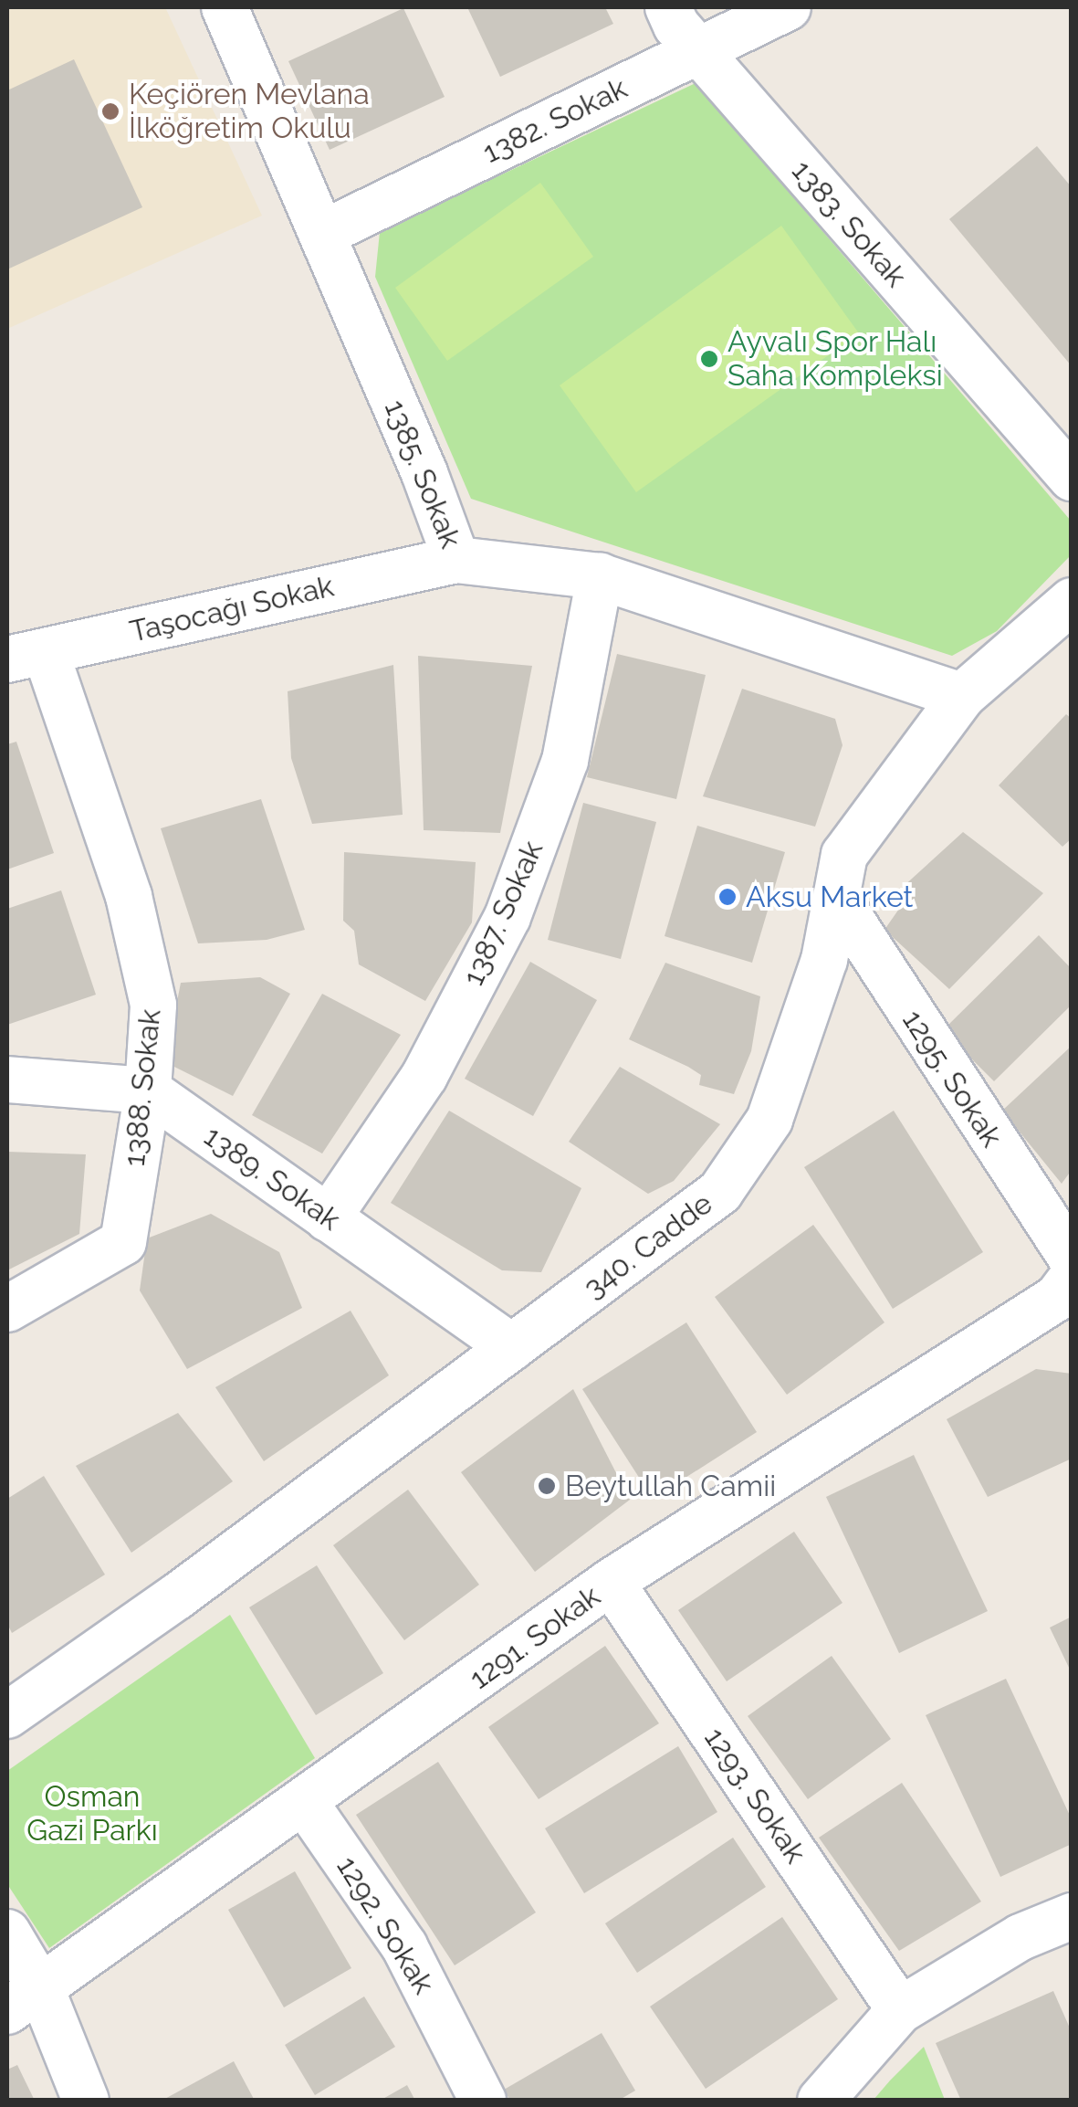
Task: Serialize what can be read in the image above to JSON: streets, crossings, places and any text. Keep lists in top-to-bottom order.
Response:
{
  "streets": {
    "street": [
      "1382. Sokak",
      "1383. Sokak",
      "1385. Sokak",
      "Taşocağı Sokak",
      "1387. Sokak",
      "1295. Sokak",
      "1388. Sokak",
      "1389. Sokak",
      "340. Cadde",
      "1291. Sokak",
      "1293. Sokak",
      "1292. Sokak"
    ]
  },
  "crossings": [
    ["1382. Sokak", "1383. Sokak"],
    ["1382. Sokak", "1385. Sokak"],
    ["1385. Sokak", "Taşocağı Sokak"],
    ["1385. Sokak", "1387. Sokak"],
    ["1385. Sokak", "340. Cadde"],
    ["Taşocağı Sokak", "1388. Sokak"],
    ["1387. Sokak", "1389. Sokak"],
    ["1295. Sokak", "340. Cadde"],
    ["1388. Sokak", "1389. Sokak"],
    ["1389. Sokak", "340. Cadde"],
    ["1291. Sokak", "1293. Sokak"],
    ["1291. Sokak", "1292. Sokak"]
  ],
  "parks": ["Osman Gazi Parkı"],
  "places": [
    "Keçiören Mevlana İlköğretim Okulu",
    "Ayvalı Spor Halı Saha Kompleksi",
    "Aksu Market",
    "Beytullah Camii"
  ]
}
